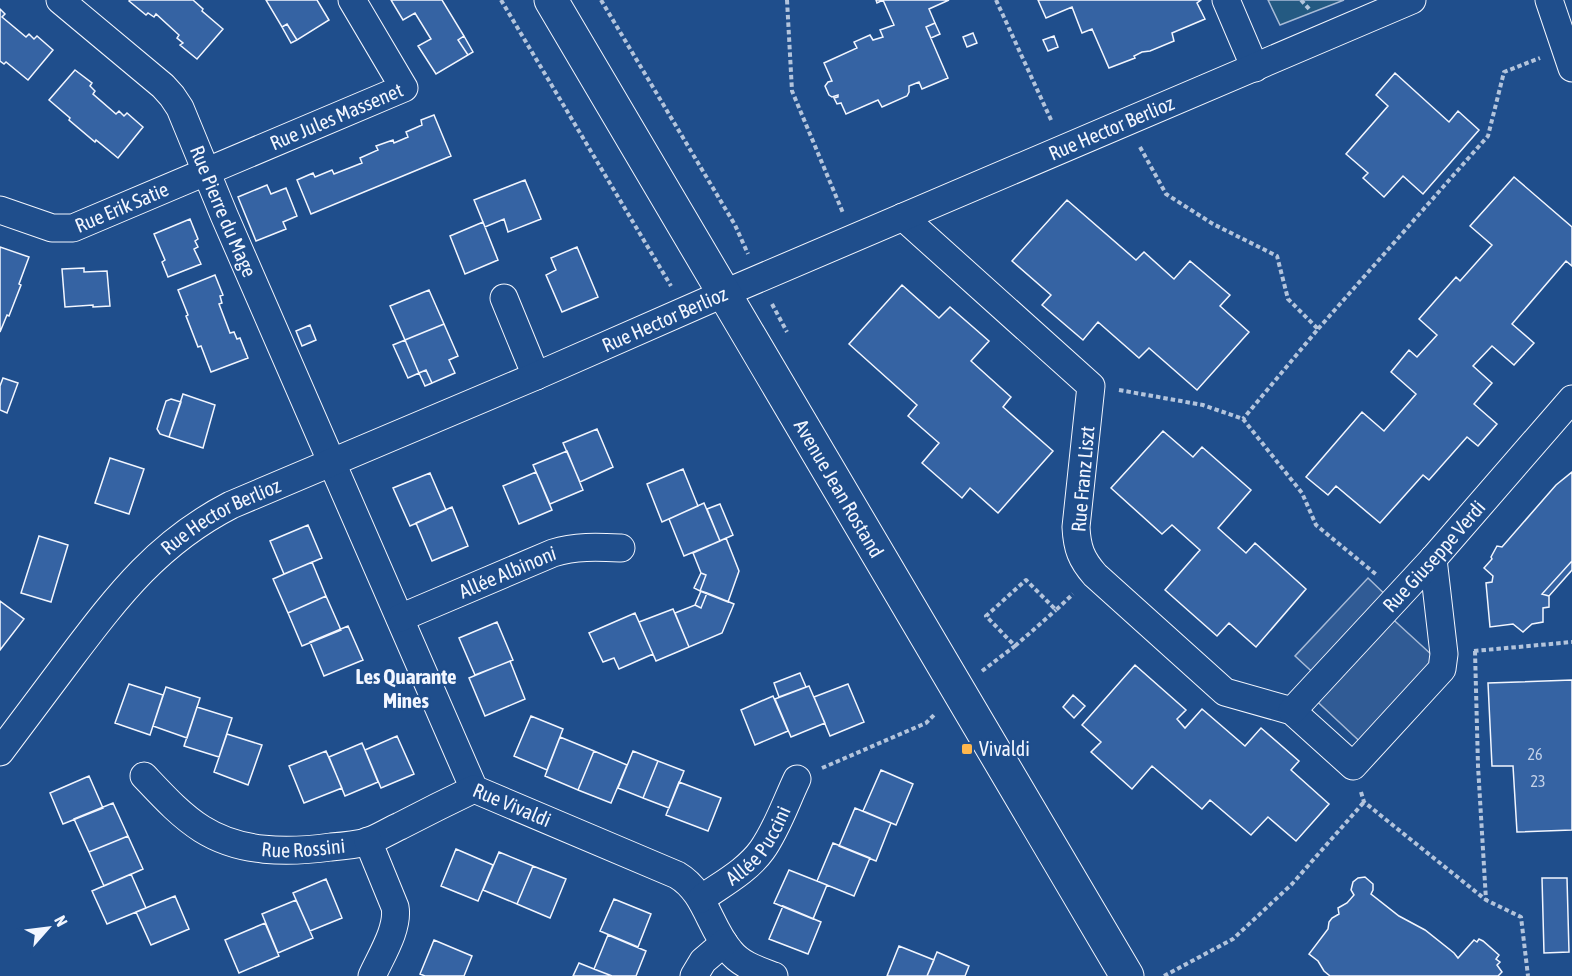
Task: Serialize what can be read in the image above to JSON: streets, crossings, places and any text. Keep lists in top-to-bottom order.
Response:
{
  "streets": {
    "street": [
      "Rue Jules Massenet",
      "Rue Hector Berlioz",
      "Rue Erik Satie",
      "Rue Pierre du Mage",
      "Rue Franz Liszt",
      "Avenue Jean Rostand",
      "Rue Giuseppe Verdi",
      "Allée Albinoni",
      "Rue Vivaldi",
      "Allée Puccini",
      "Rue Rossini"
    ]
  },
  "crossings": [
    ["Rue Jules Massenet", "Rue Erik Satie"],
    ["Rue Jules Massenet", "Rue Pierre du Mage"],
    ["Rue Hector Berlioz", "Rue Pierre du Mage"],
    ["Rue Hector Berlioz", "Avenue Jean Rostand"],
    ["Rue Hector Berlioz", "Rue Vivaldi"],
    ["Rue Erik Satie", "Rue Pierre du Mage"],
    ["Rue Pierre du Mage", "Rue Vivaldi"],
    ["Rue Franz Liszt", "Rue Giuseppe Verdi"],
    ["Allée Albinoni", "Rue Vivaldi"],
    ["Rue Vivaldi", "Allée Puccini"],
    ["Rue Vivaldi", "Rue Rossini"]
  ],
  "districts": ["Les Quarante Mines"],
  "places": {
    "transit": ["Vivaldi"]
  },
  "house_numbers": ["26", "23"],
  "north": "top right"
}
